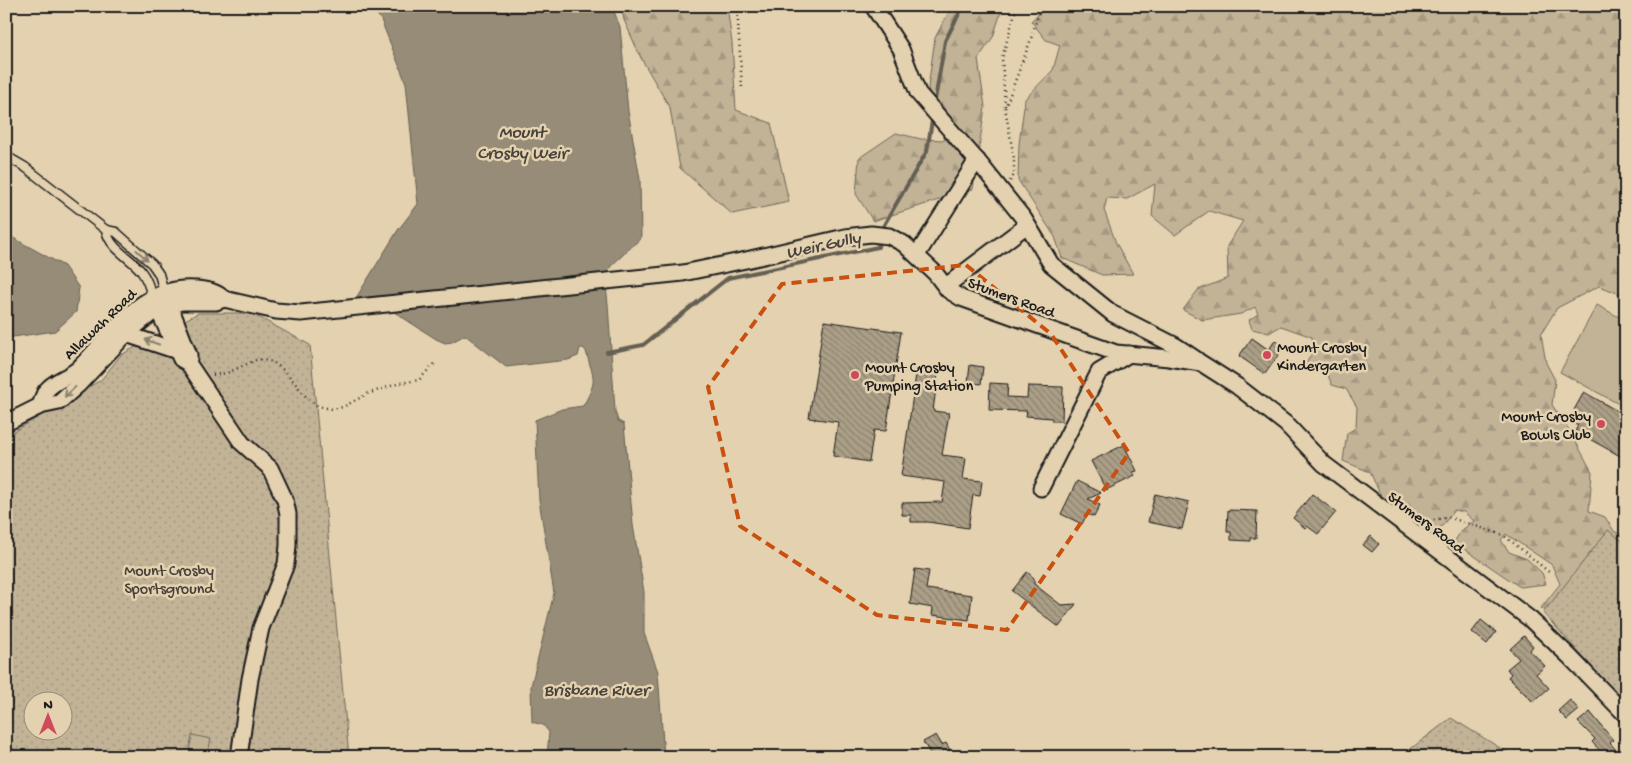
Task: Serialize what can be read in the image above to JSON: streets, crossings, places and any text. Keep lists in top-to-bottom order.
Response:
{
  "streets": {
    "street": ["Stumers Road", "Allawah Road"]
  },
  "crossings": [
    ["Stumers Road", "Allawah Road"]
  ],
  "water": ["Mount Crosby Weir", "Weir Gully", "Brisbane River"],
  "parks": ["Mount Crosby Sportsground"],
  "places": ["Mount Crosby Kindergarten", "Mount Crosby Pumping Station", "Mount Crosby Bowls Club"],
  "north": "top"
}
